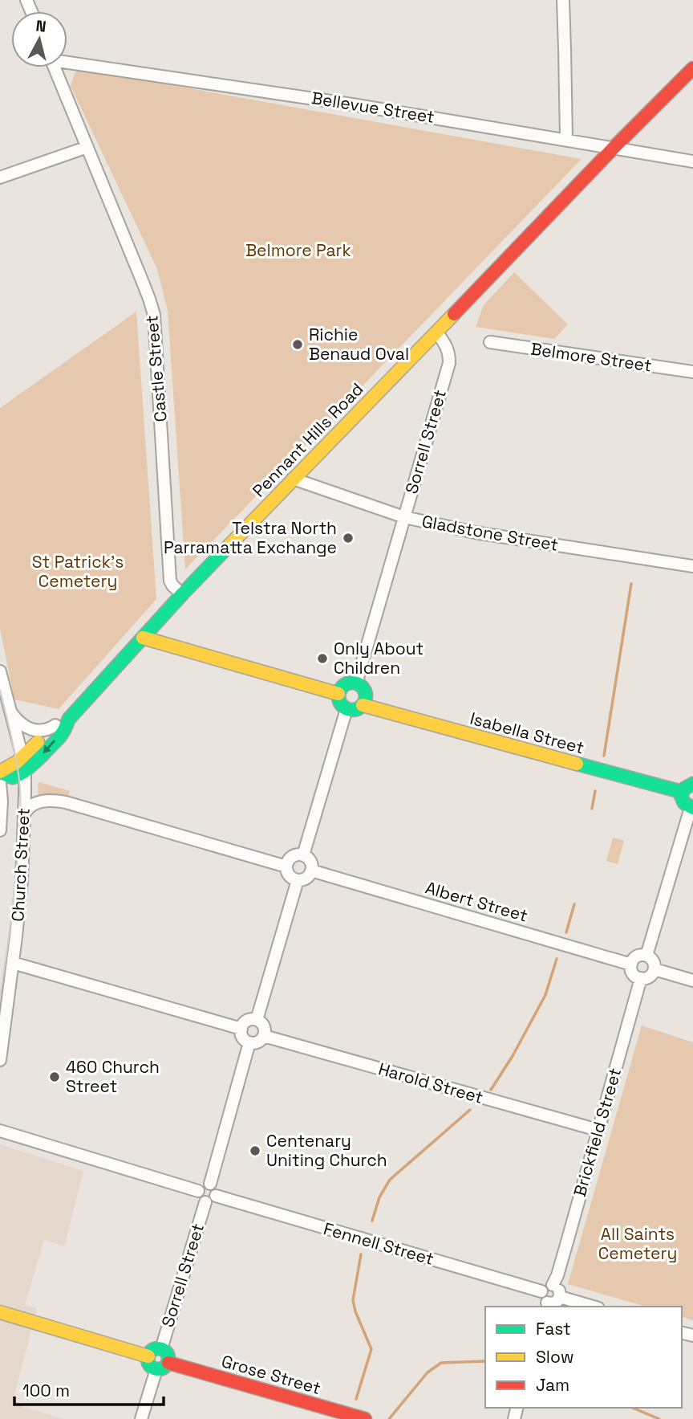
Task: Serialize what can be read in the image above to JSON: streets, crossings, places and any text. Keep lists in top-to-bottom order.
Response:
{
  "streets": {
    "main road": ["Pennant Hills Road", "Isabella Street", "Grose Street"],
    "street": [
      "Bellevue Street",
      "Belmore Street",
      "Castle Street",
      "Sorrell Street",
      "Gladstone Street",
      "Church Street",
      "Albert Street",
      "Harold Street",
      "Brickfield Street",
      "Fennell Street"
    ]
  },
  "crossings": [
    ["Bellevue Street", "Pennant Hills Road"],
    ["Castle Street", "Pennant Hills Road"],
    ["Pennant Hills Road", "Sorrell Street"],
    ["Pennant Hills Road", "Gladstone Street"],
    ["Pennant Hills Road", "Church Street"],
    ["Sorrell Street", "Gladstone Street"],
    ["Sorrell Street", "Isabella Street"],
    ["Sorrell Street", "Fennell Street"],
    ["Sorrell Street", "Grose Street"],
    ["Albert Street", "Brickfield Street"],
    ["Harold Street", "Brickfield Street"],
    ["Brickfield Street", "Fennell Street"]
  ],
  "parks": ["Belmore Park", "St Patrick's Cemetery", "All Saints Cemetery"],
  "places": [
    "Richie Benaud Oval",
    "Telstra North Parramatta Exchange",
    "Only About Children",
    "460 Church Street",
    "Centenary Uniting Church"
  ],
  "legend": ["Fast", "Slow", "Jam"],
  "scale_bar": "100 m",
  "north": "top"
}
